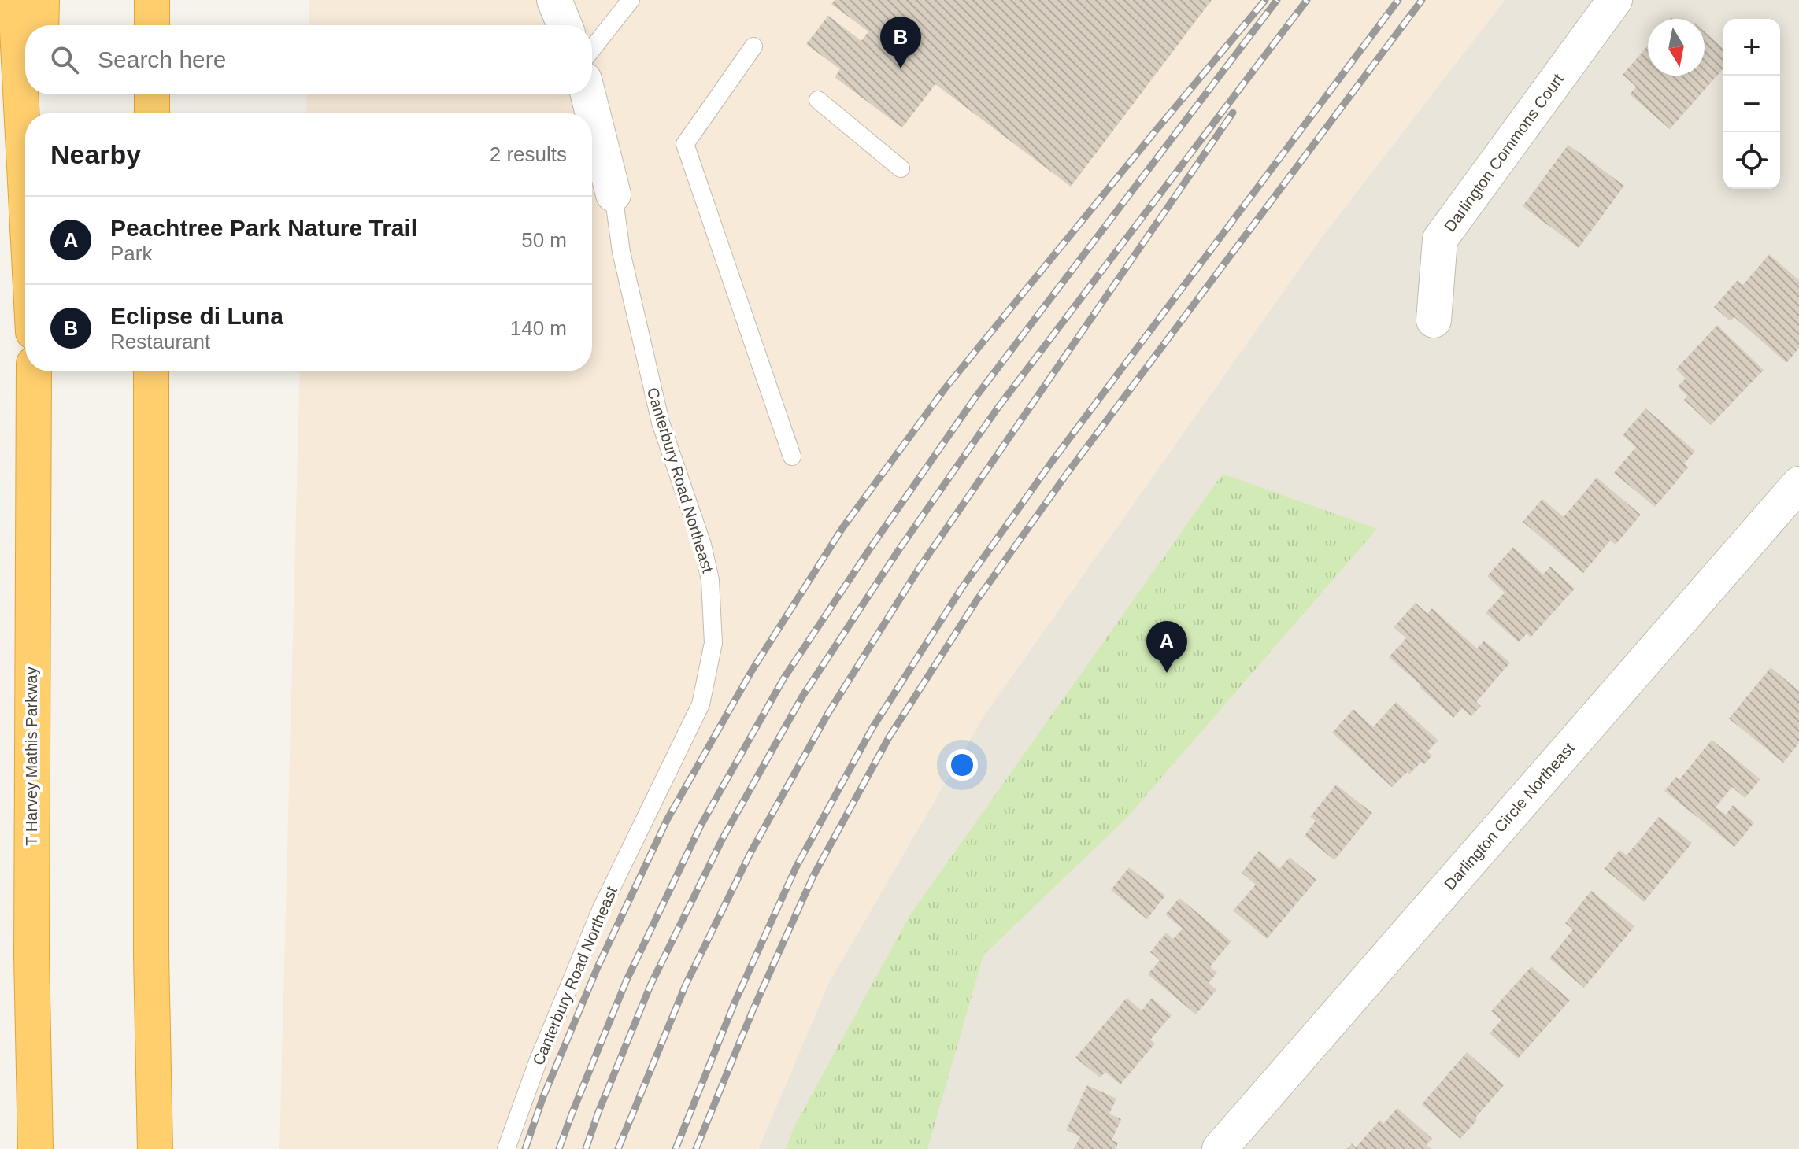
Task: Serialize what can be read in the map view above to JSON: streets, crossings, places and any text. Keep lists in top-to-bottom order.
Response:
{
  "streets": {
    "highway": ["T Harvey Mathis Parkway"],
    "street": ["Darlington Commons Court", "Canterbury Road Northeast", "Darlington Circle Northeast"]
  },
  "north": "bottom",
  "page": {
    "pins": ["B", "A"],
    "map_buttons": ["+", "−"],
    "search": "Search here",
    "heading": ["Nearby", "2 results"],
    "list": [
      {
        "mark": "A",
        "name": "Peachtree Park Nature Trail",
        "note": "Park",
        "value": "50 m"
      },
      {
        "mark": "B",
        "name": "Eclipse di Luna",
        "note": "Restaurant",
        "value": "140 m"
      }
    ]
  }
}
